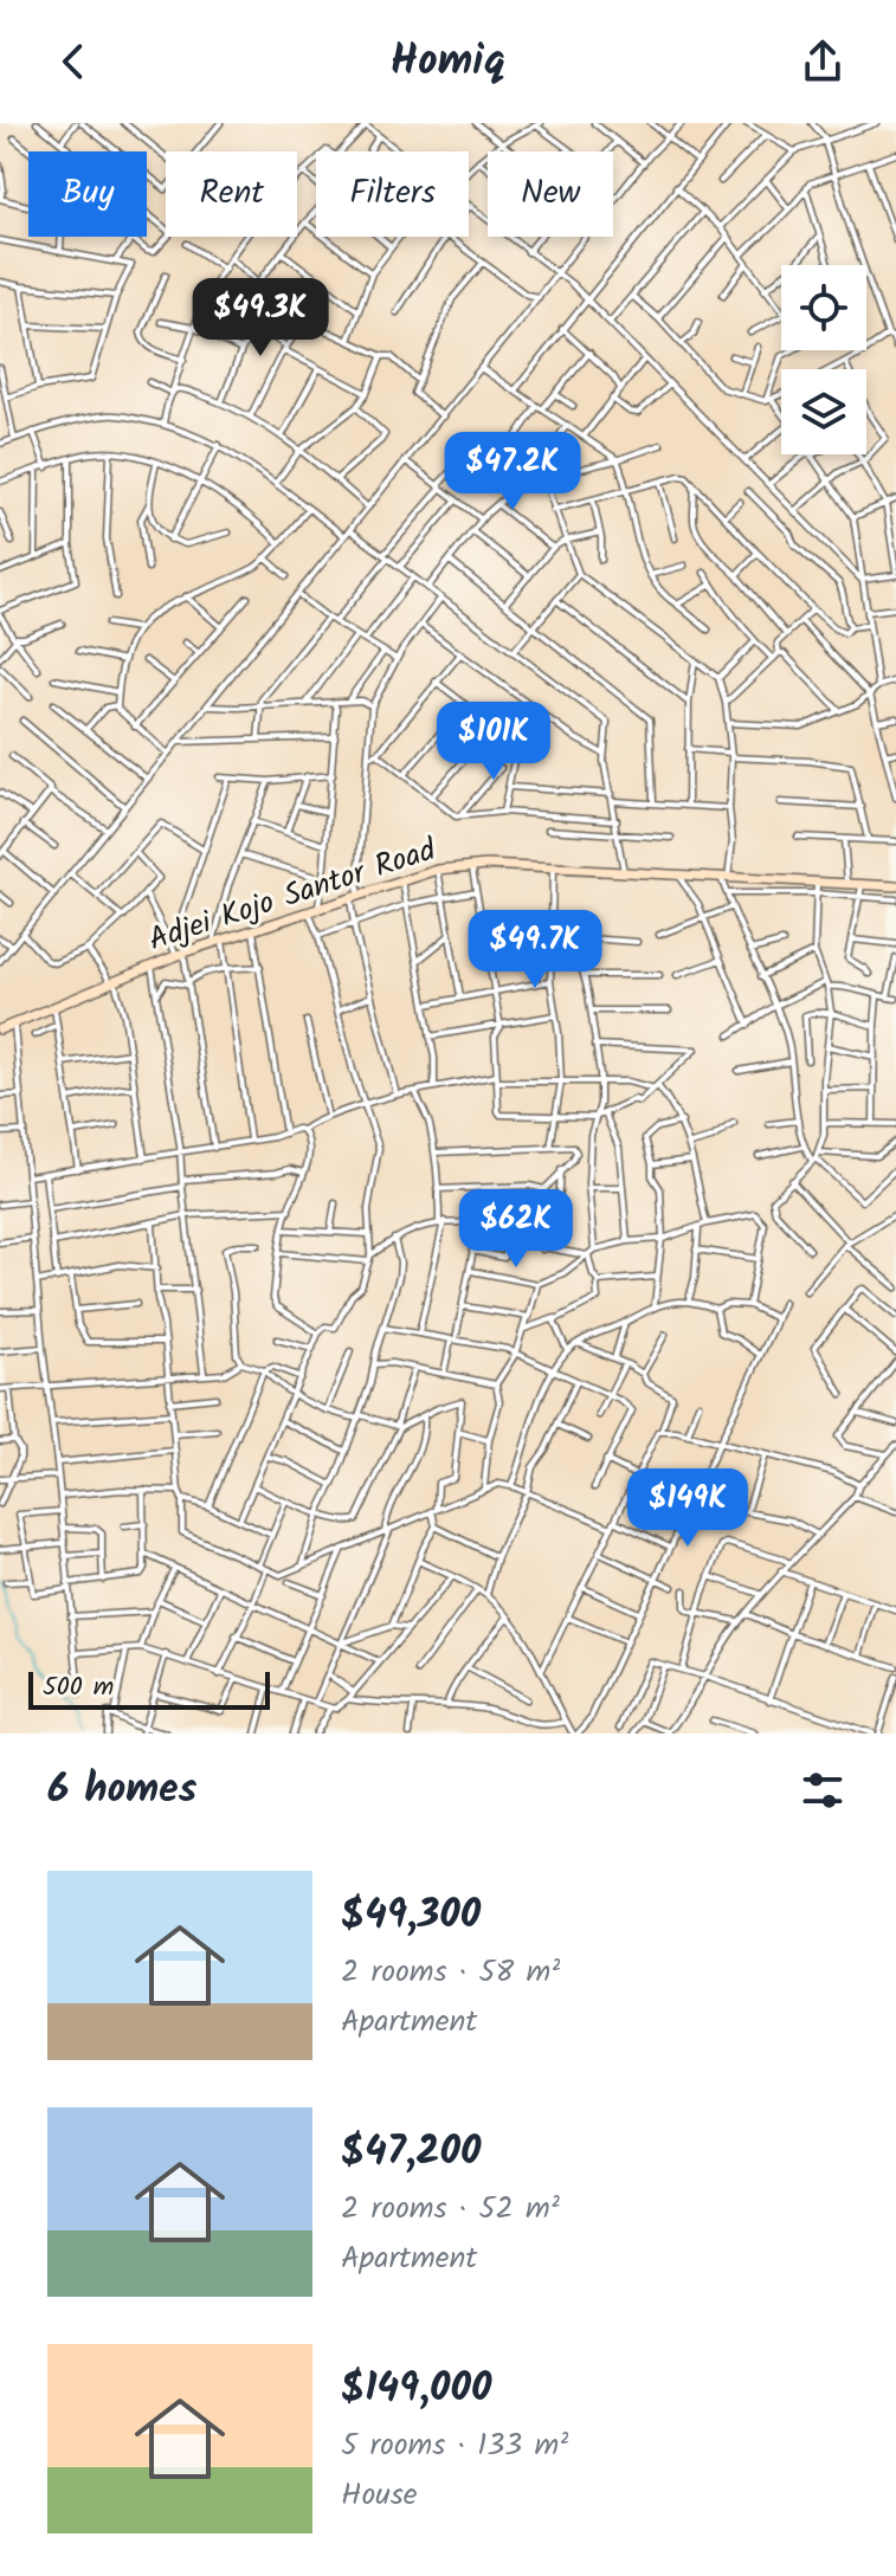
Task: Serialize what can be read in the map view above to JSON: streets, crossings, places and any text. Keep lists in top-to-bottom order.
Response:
{
  "streets": {
    "street": ["Adjei Kojo Santor Road"]
  },
  "scale_bar": "500 m",
  "page": {
    "header": "Homiq",
    "chip": [
      "Buy",
      "Rent",
      "Filters",
      "New"
    ],
    "price": [
      "$49.3K",
      "$47.2K",
      "$101K",
      "$49.7K",
      "$62K",
      "$149K"
    ],
    "scale": "500 m",
    "heading": "6 homes",
    "list": [
      {
        "name": "$49,300",
        "note": "2 rooms · 58 m² · Apartment"
      },
      {
        "name": "$47,200",
        "note": "2 rooms · 52 m² · Apartment"
      },
      {
        "name": "$149,000",
        "note": "5 rooms · 133 m² · House"
      }
    ]
  }
}
